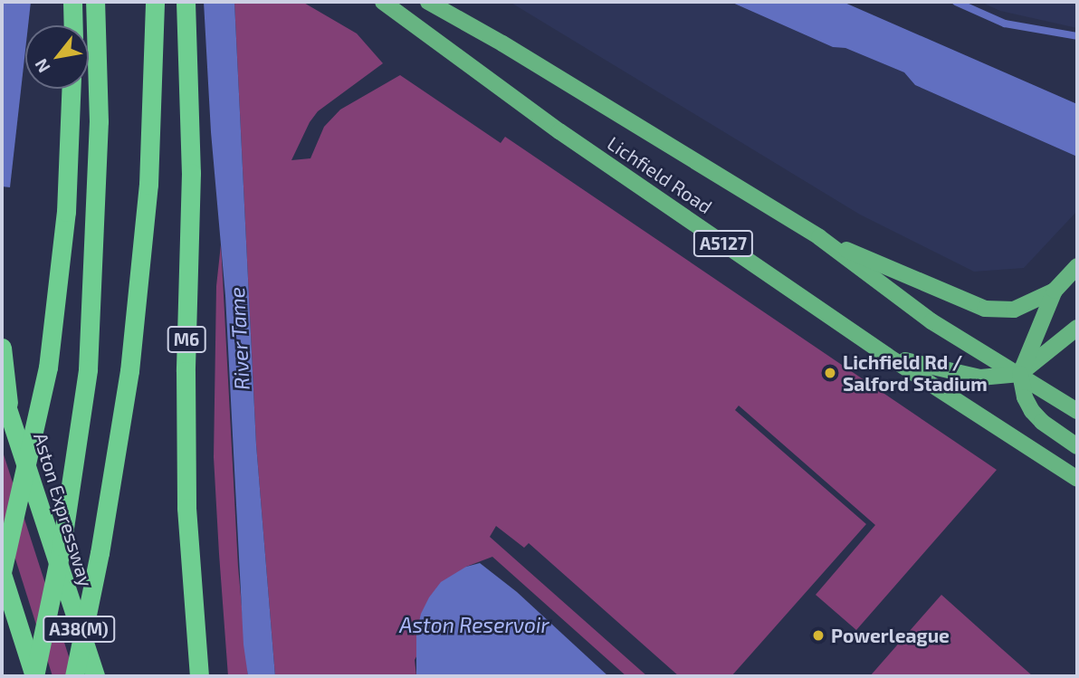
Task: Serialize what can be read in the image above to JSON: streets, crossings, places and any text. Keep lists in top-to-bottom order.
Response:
{
  "streets": {
    "highway": ["M6", "Aston Expressway", "A38(M)"],
    "main road": ["Lichfield Road", "A5127"]
  },
  "crossings": [
    ["Aston Expressway", "A38(M)"]
  ],
  "water": ["River Tame", "Aston Reservoir"],
  "places": ["Lichfield Rd / Salford Stadium", "Powerleague"],
  "north": "bottom left"
}
